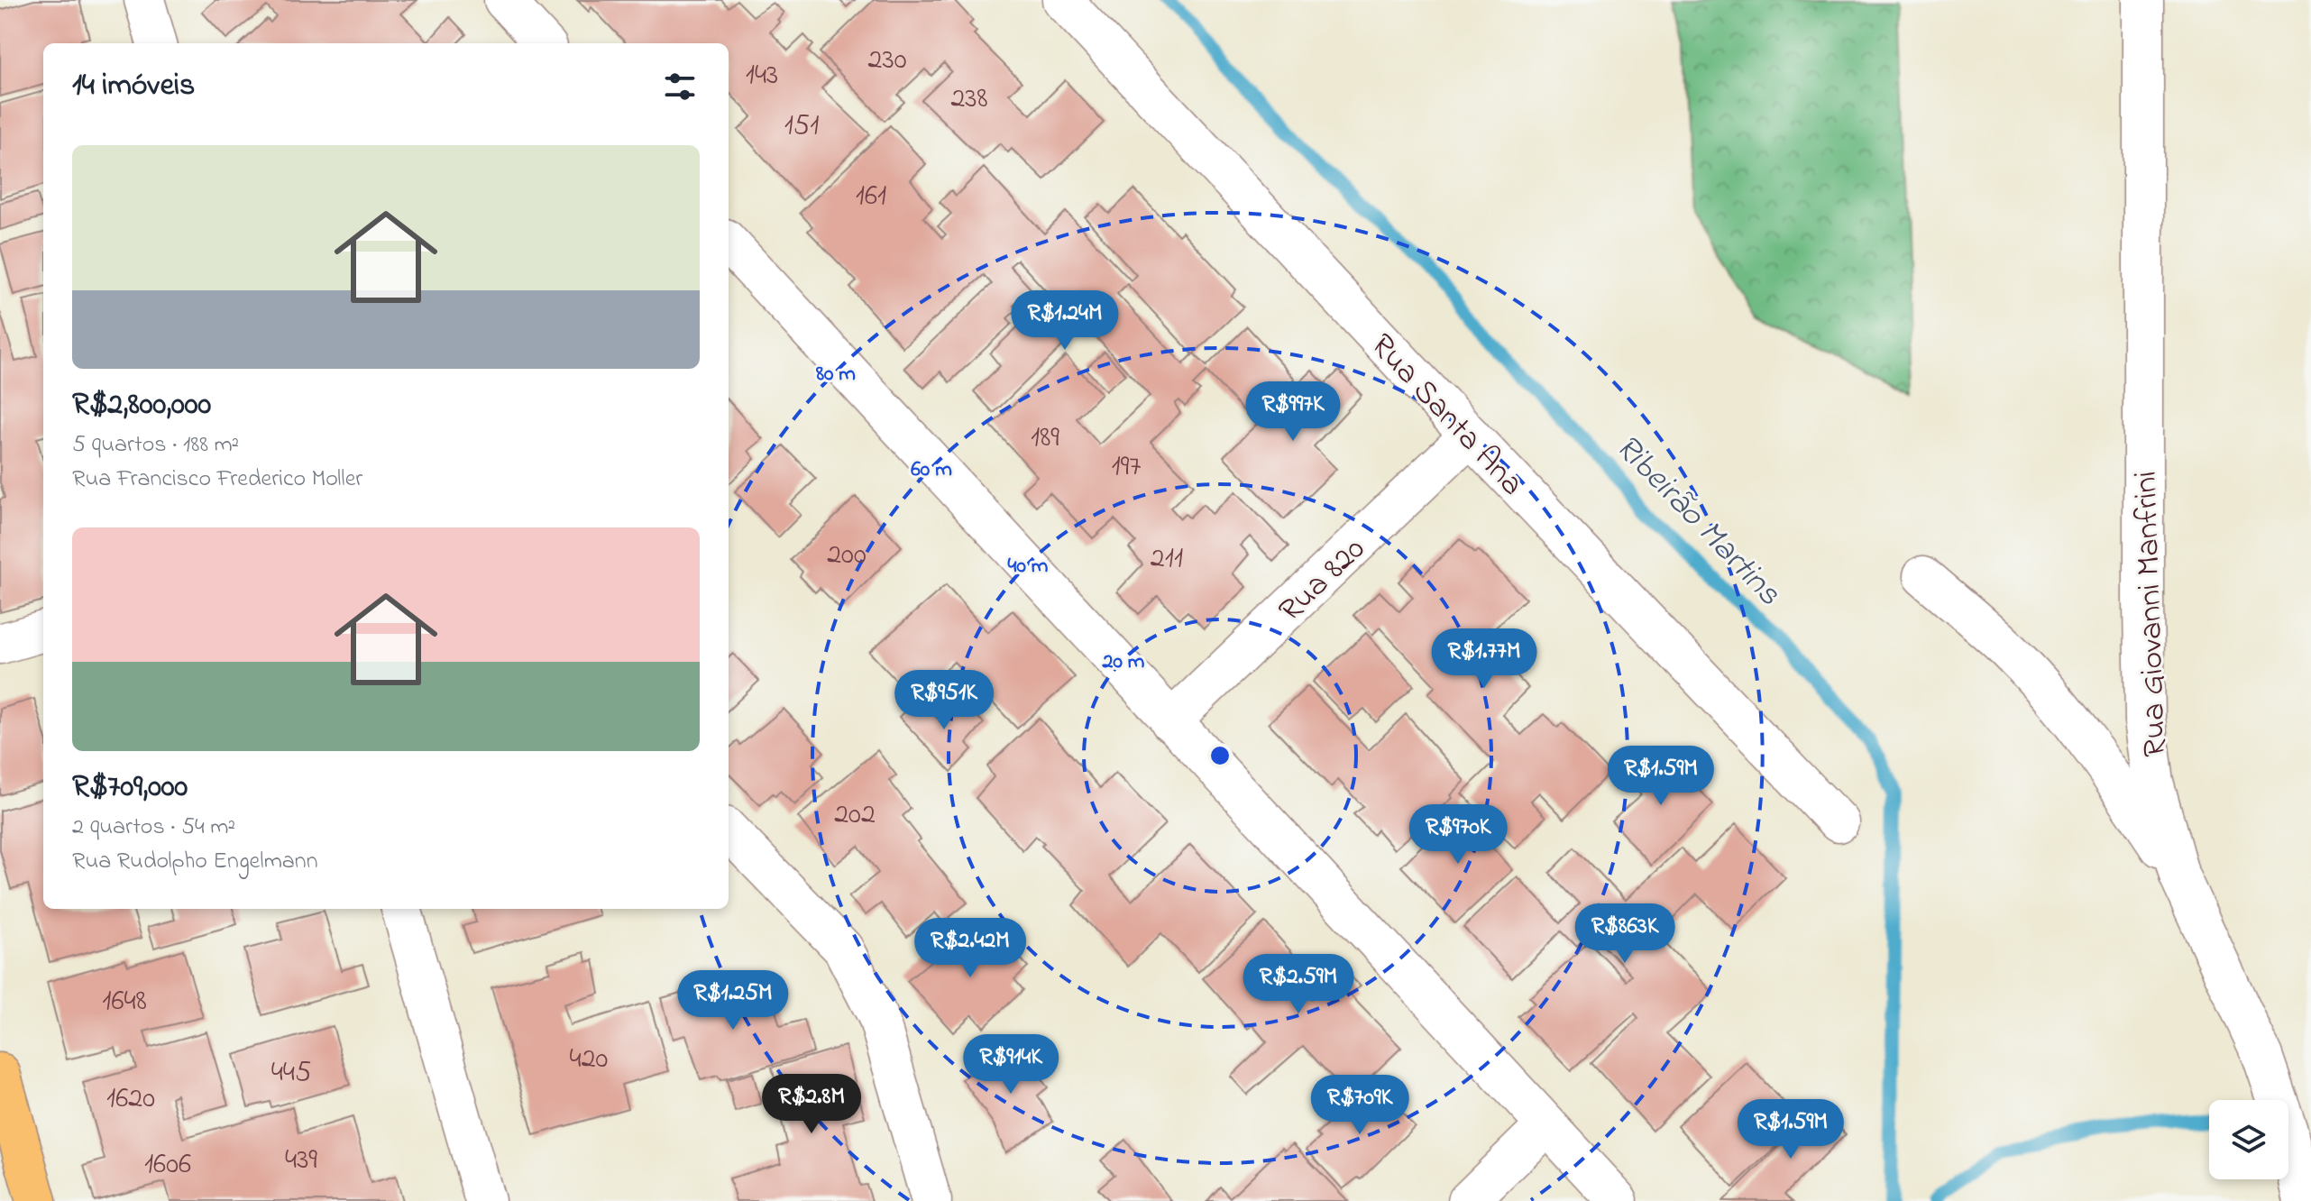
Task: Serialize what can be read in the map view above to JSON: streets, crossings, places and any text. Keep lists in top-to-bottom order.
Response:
{
  "streets": {
    "street": ["Rua Santa Ana", "Rua 820", "Rua Giovanni Manfrini"]
  },
  "crossings": [
    ["Rua Santa Ana", "Rua 820"]
  ],
  "water": ["Ribeirão Martins"],
  "house_numbers": [
    "230",
    "143",
    "238",
    "151",
    "161",
    "189",
    "197",
    "200",
    "211",
    "202",
    "1648",
    "420",
    "445",
    "1620",
    "439",
    "1606"
  ],
  "page": {
    "heading": "14 imóveis",
    "list": [
      {
        "name": "R$2,800,000",
        "note": "5 quartos · 188 m² · Rua Francisco Frederico Moller"
      },
      {
        "name": "R$709,000",
        "note": "2 quartos · 54 m² · Rua Rudolpho Engelmann"
      }
    ],
    "price": [
      "R$1.24M",
      "R$997K",
      "R$1.77M",
      "R$951K",
      "R$1.59M",
      "R$970K",
      "R$863K",
      "R$2.42M",
      "R$2.59M",
      "R$1.25M",
      "R$914K",
      "R$2.8M",
      "R$709K",
      "R$1.59M"
    ]
  },
  "rings": [
    "80 m",
    "60 m",
    "40 m",
    "20 m"
  ]
}
